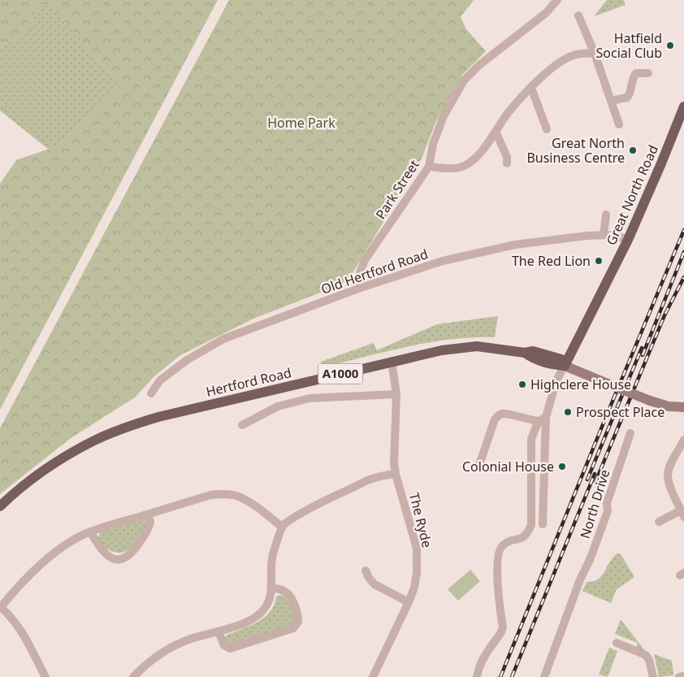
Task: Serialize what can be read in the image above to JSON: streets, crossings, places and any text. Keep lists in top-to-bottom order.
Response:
{
  "streets": {
    "main road": ["Great North Road", "A1000", "Hertford Road"],
    "street": [
      "Park Street",
      "Old Hertford Road",
      "North Drive",
      "The Ryde"
    ]
  },
  "crossings": [
    ["Park Street", "Old Hertford Road"],
    ["Great North Road", "Old Hertford Road"],
    ["Great North Road", "Hertford Road"],
    ["Hertford Road", "The Ryde"]
  ],
  "parks": ["Home Park"],
  "places": [
    "Hatfield Social Club",
    "Great North Business Centre",
    "The Red Lion",
    "Highclere House",
    "Prospect Place",
    "Colonial House"
  ]
}
